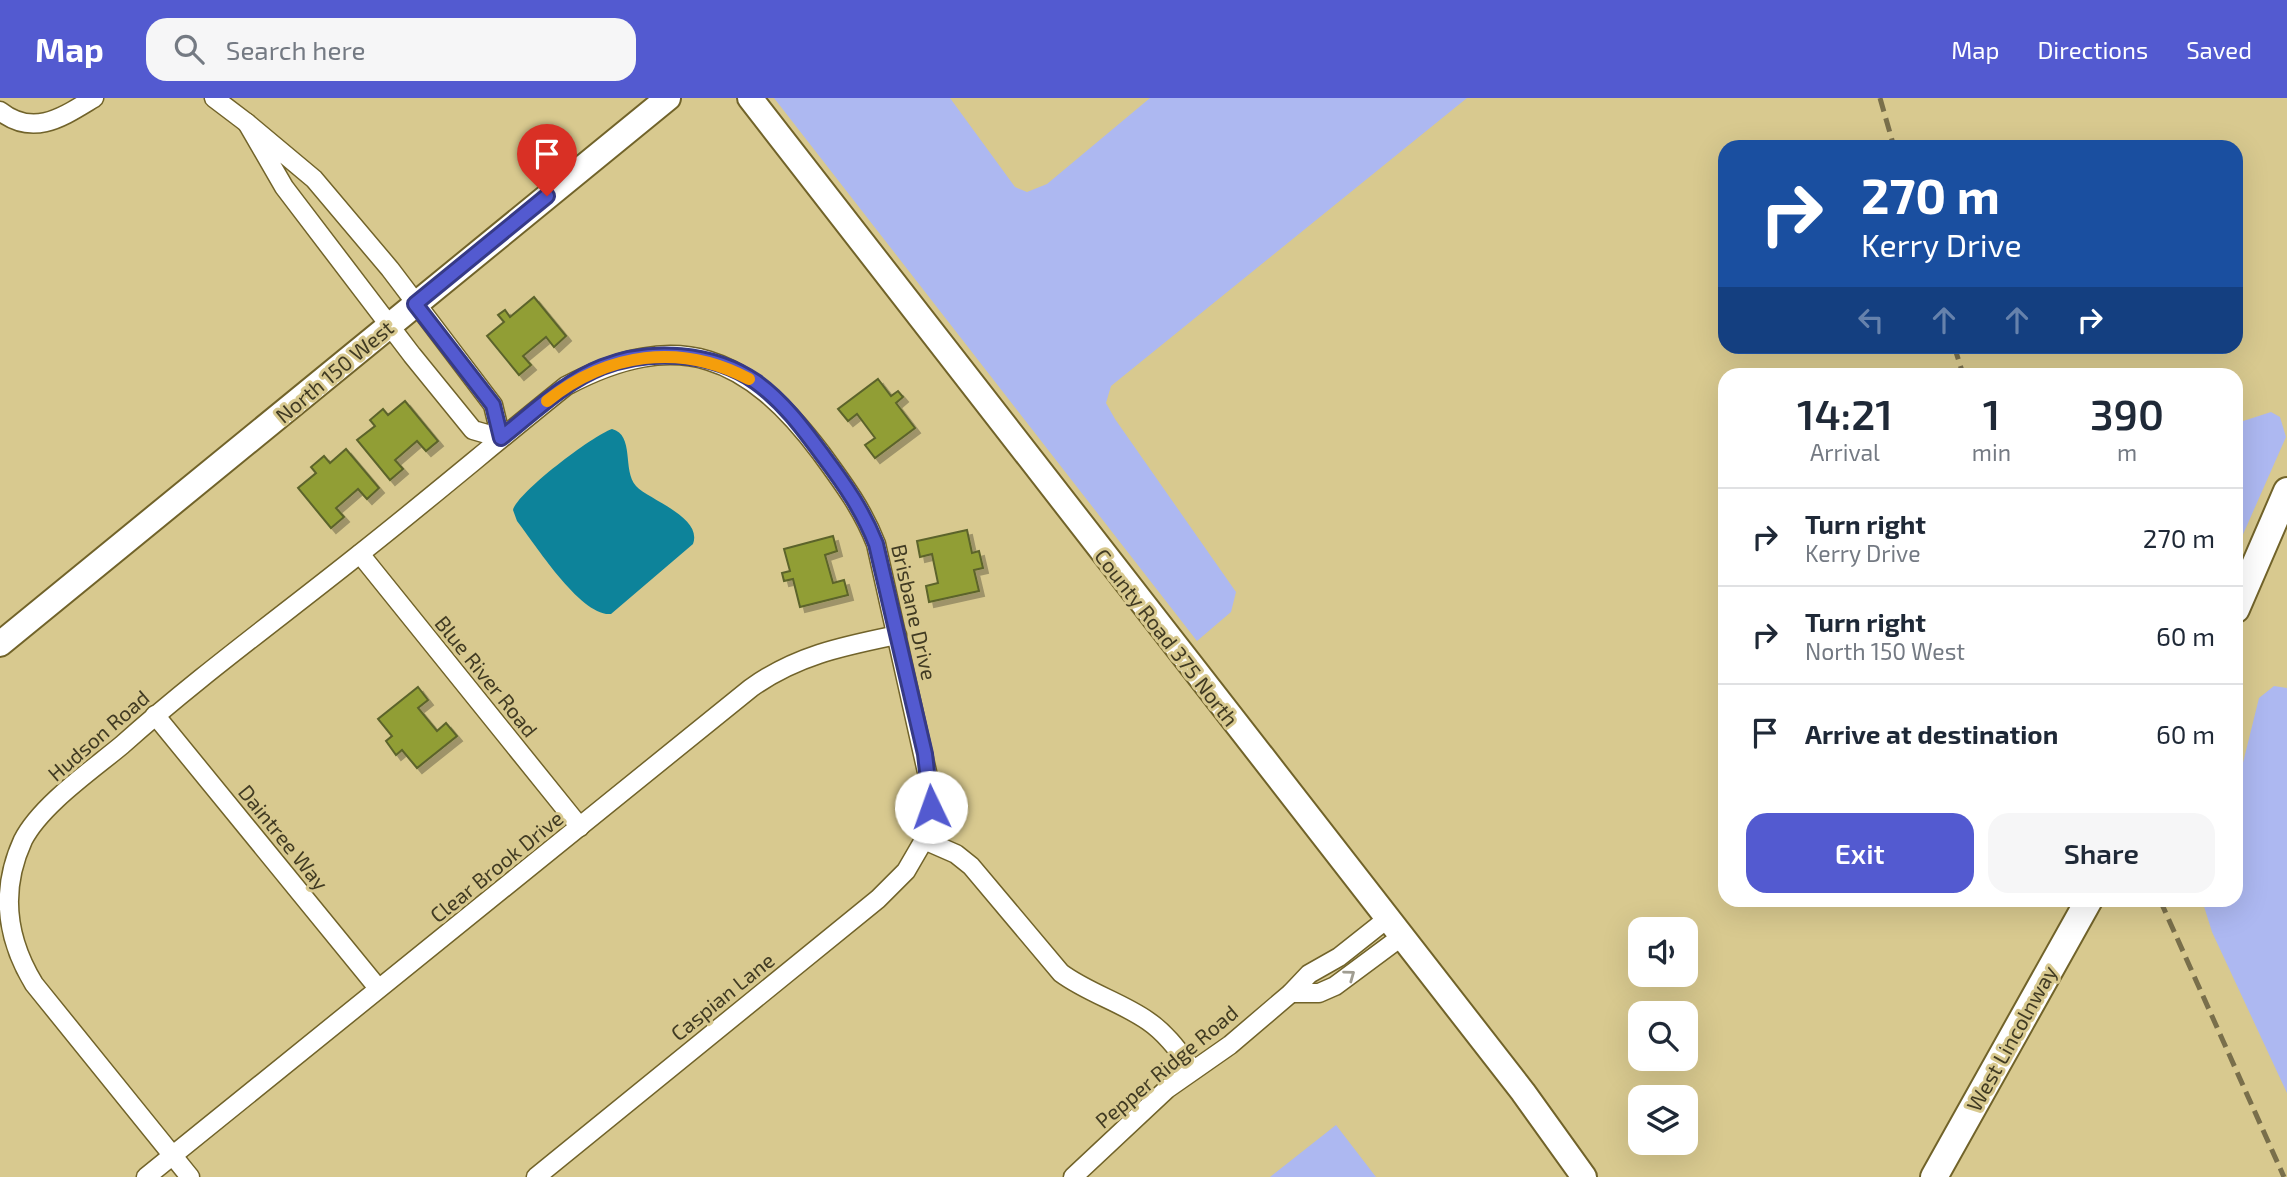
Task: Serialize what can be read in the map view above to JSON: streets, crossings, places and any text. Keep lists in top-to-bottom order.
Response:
{
  "streets": {
    "main road": ["West Lincolnway"],
    "street": [
      "North 150 West",
      "Brisbane Drive",
      "County Road 375 North",
      "Blue River Road",
      "Hudson Road",
      "Daintree Way",
      "Clear Brook Drive",
      "Caspian Lane",
      "Pepper Ridge Road"
    ]
  },
  "crossings": [
    ["Brisbane Drive", "Hudson Road"],
    ["Brisbane Drive", "Clear Brook Drive"],
    ["Brisbane Drive", "Caspian Lane"],
    ["County Road 375 North", "Pepper Ridge Road"],
    ["Blue River Road", "Hudson Road"],
    ["Blue River Road", "Clear Brook Drive"],
    ["Hudson Road", "Daintree Way"],
    ["Hudson Road", "Clear Brook Drive"],
    ["Daintree Way", "Clear Brook Drive"]
  ],
  "page": {
    "header": "Map",
    "search": "Search here",
    "nav": ["Map", "Directions", "Saved"],
    "turn": ["270 m", "Kerry Drive"],
    "eta": [
      "14:21",
      "Arrival",
      "1",
      "min",
      "390",
      "m"
    ],
    "list": [
      {
        "name": "Turn right",
        "note": "Kerry Drive",
        "value": "270 m"
      },
      {
        "name": "Turn right",
        "note": "North 150 West",
        "value": "60 m"
      },
      {
        "name": "Arrive at destination",
        "value": "60 m"
      }
    ],
    "buttons": ["Exit", "Share"]
  }
}
